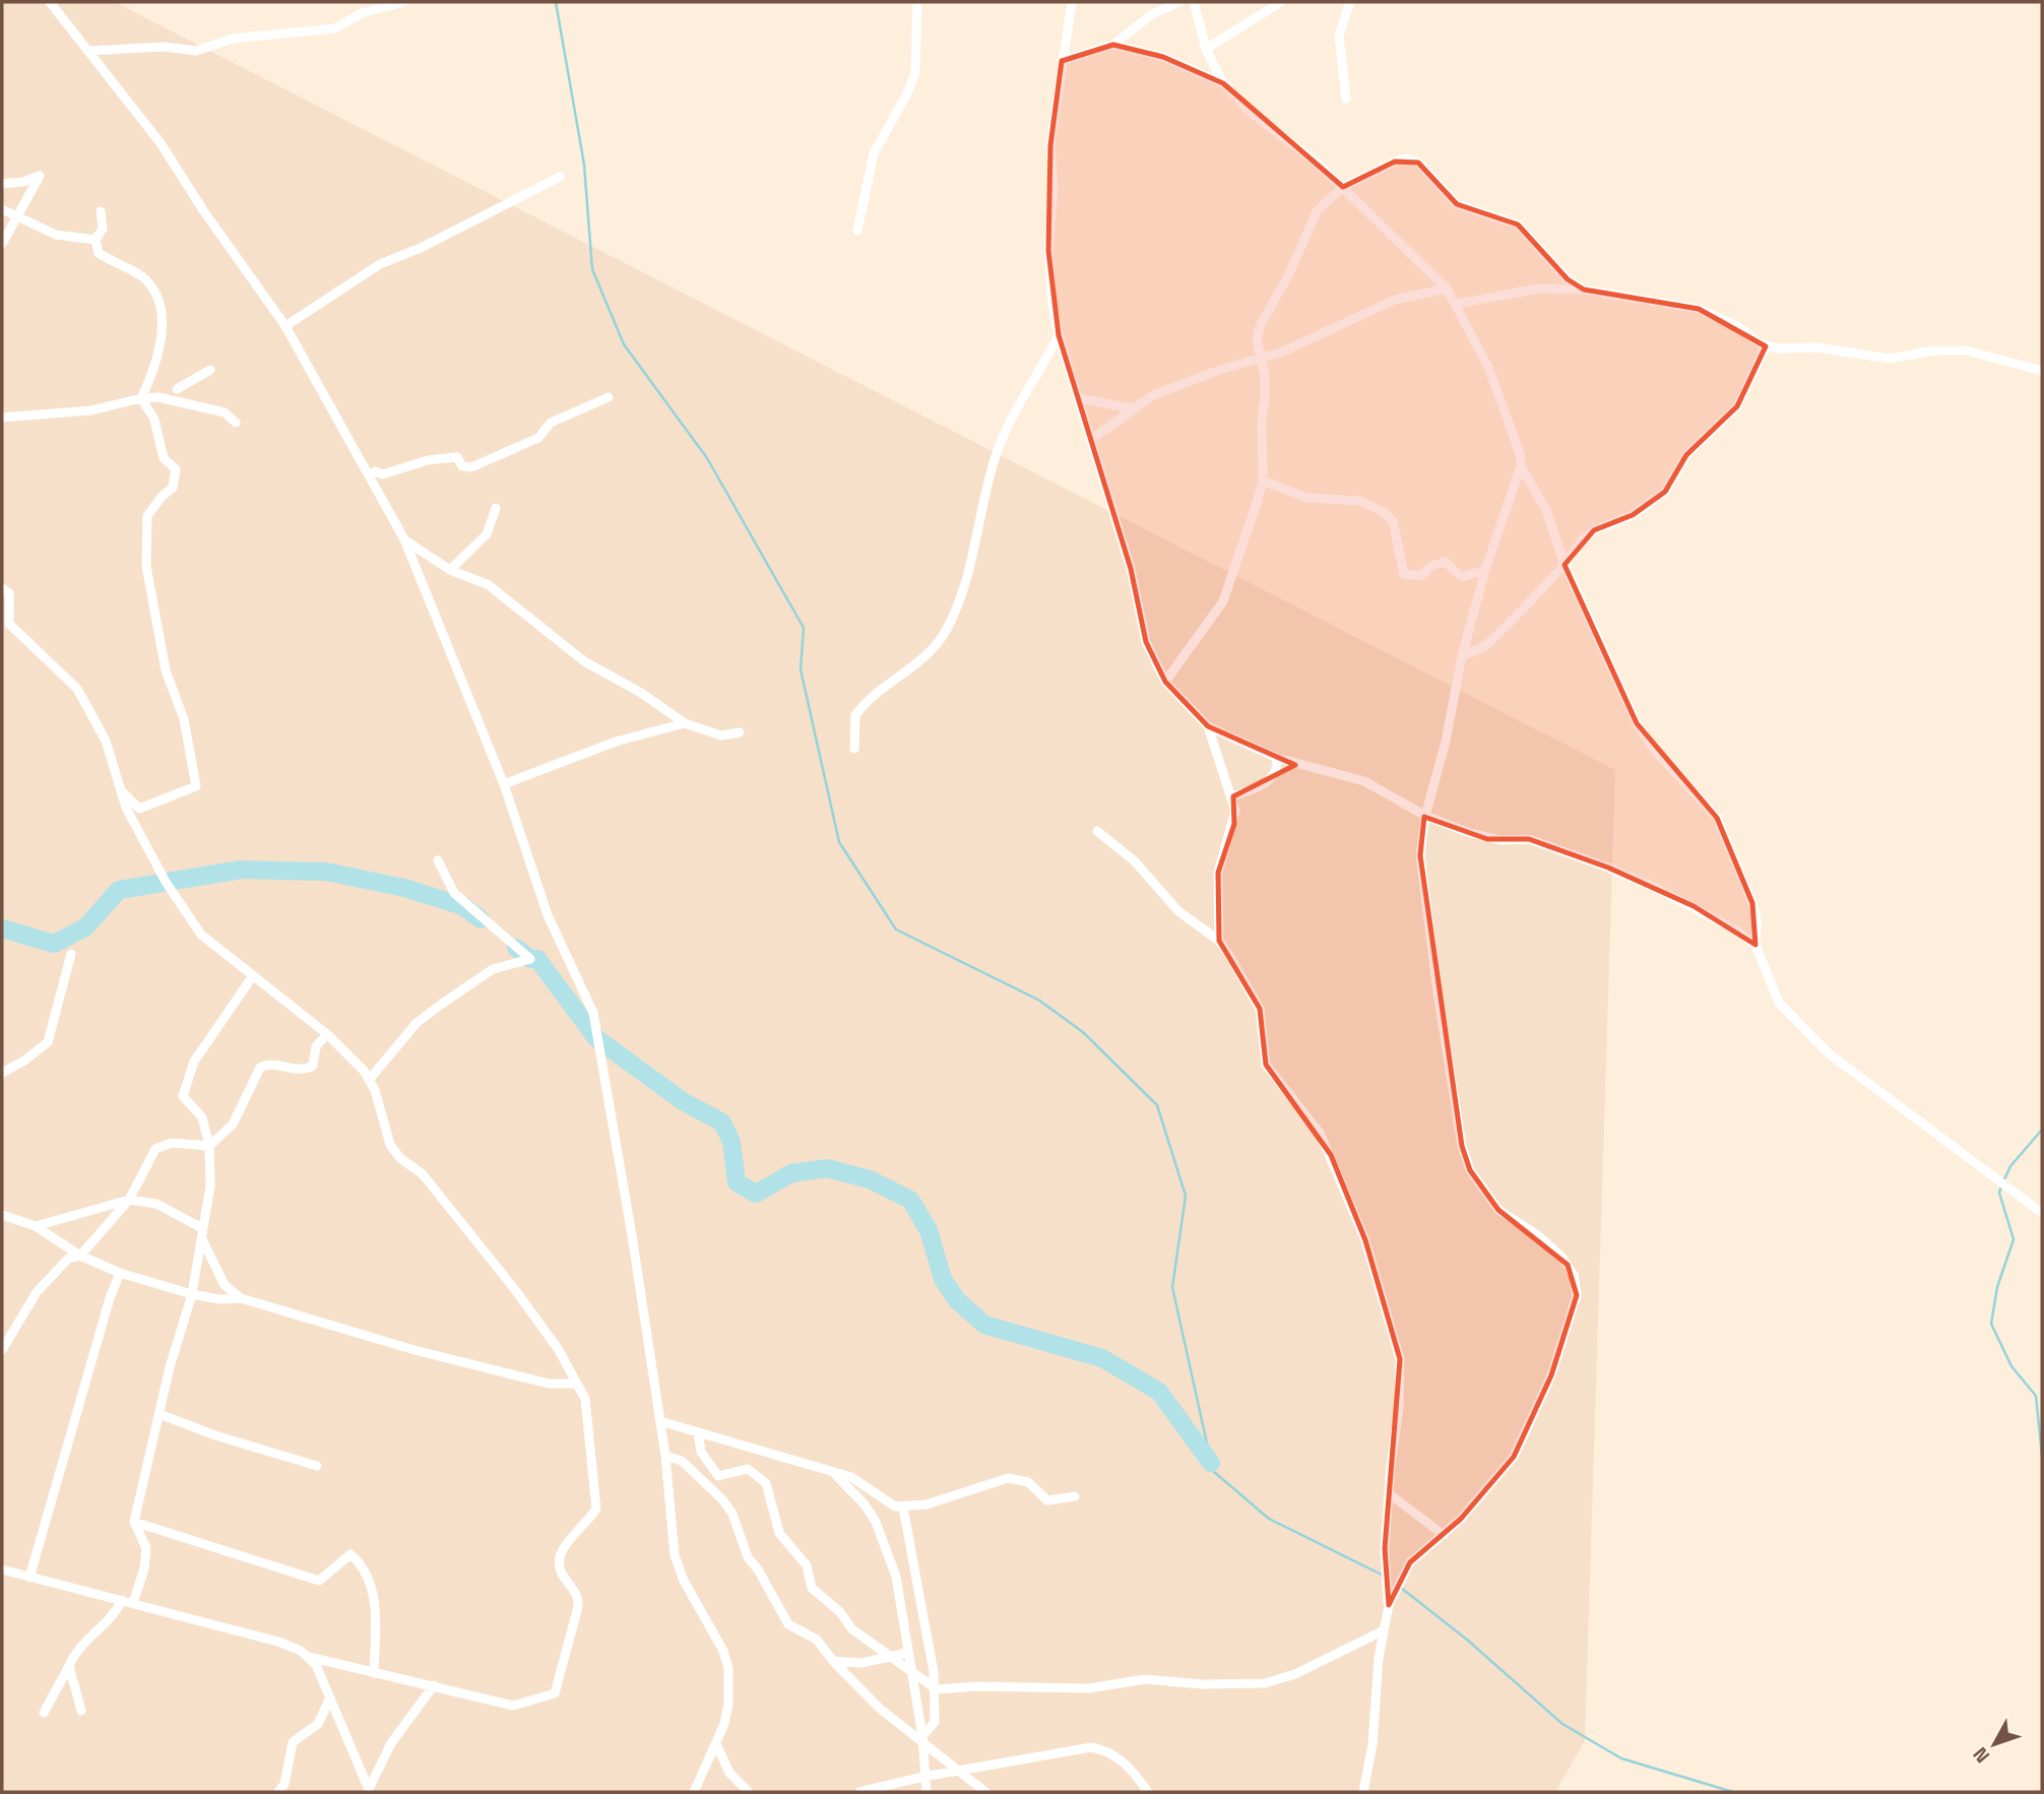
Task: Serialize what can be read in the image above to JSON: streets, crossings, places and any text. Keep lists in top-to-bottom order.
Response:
{
  "north": "bottom left"
}
